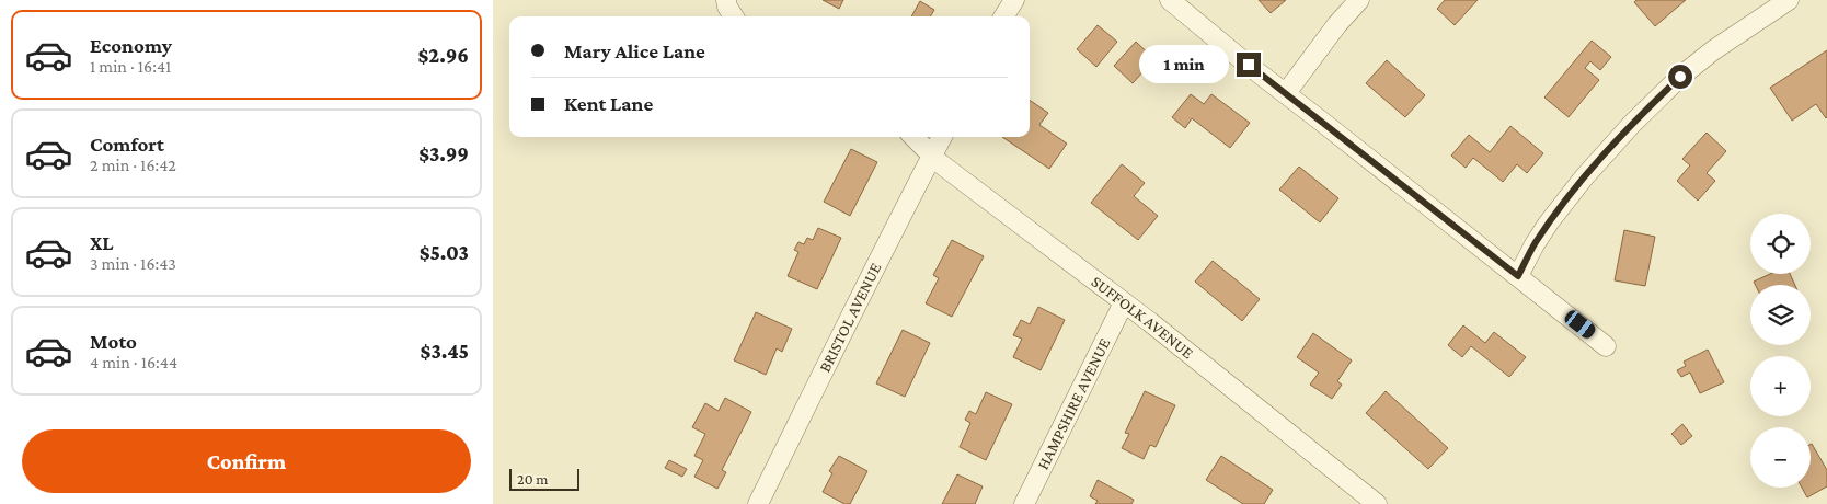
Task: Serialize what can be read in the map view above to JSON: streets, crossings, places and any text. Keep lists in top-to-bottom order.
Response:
{
  "streets": {
    "street": ["BRISTOL AVENUE", "SUFFOLK AVENUE", "HAMPSHIRE AVENUE"]
  },
  "crossings": [
    ["BRISTOL AVENUE", "SUFFOLK AVENUE"],
    ["SUFFOLK AVENUE", "HAMPSHIRE AVENUE"]
  ],
  "scale_bar": "20 m",
  "page": {
    "list": [
      {
        "name": "Economy",
        "note": "1 min · 16:41",
        "value": "$2.96"
      },
      {
        "name": "Comfort",
        "note": "2 min · 16:42",
        "value": "$3.99"
      },
      {
        "name": "XL",
        "note": "3 min · 16:43",
        "value": "$5.03"
      },
      {
        "name": "Moto",
        "note": "4 min · 16:44",
        "value": "$3.45"
      }
    ],
    "banner": ["Mary Alice Lane", "Kent Lane"],
    "bubble": "1 min",
    "map_buttons": ["+", "−"],
    "buttons": "Confirm",
    "scale": "20 m"
  }
}
